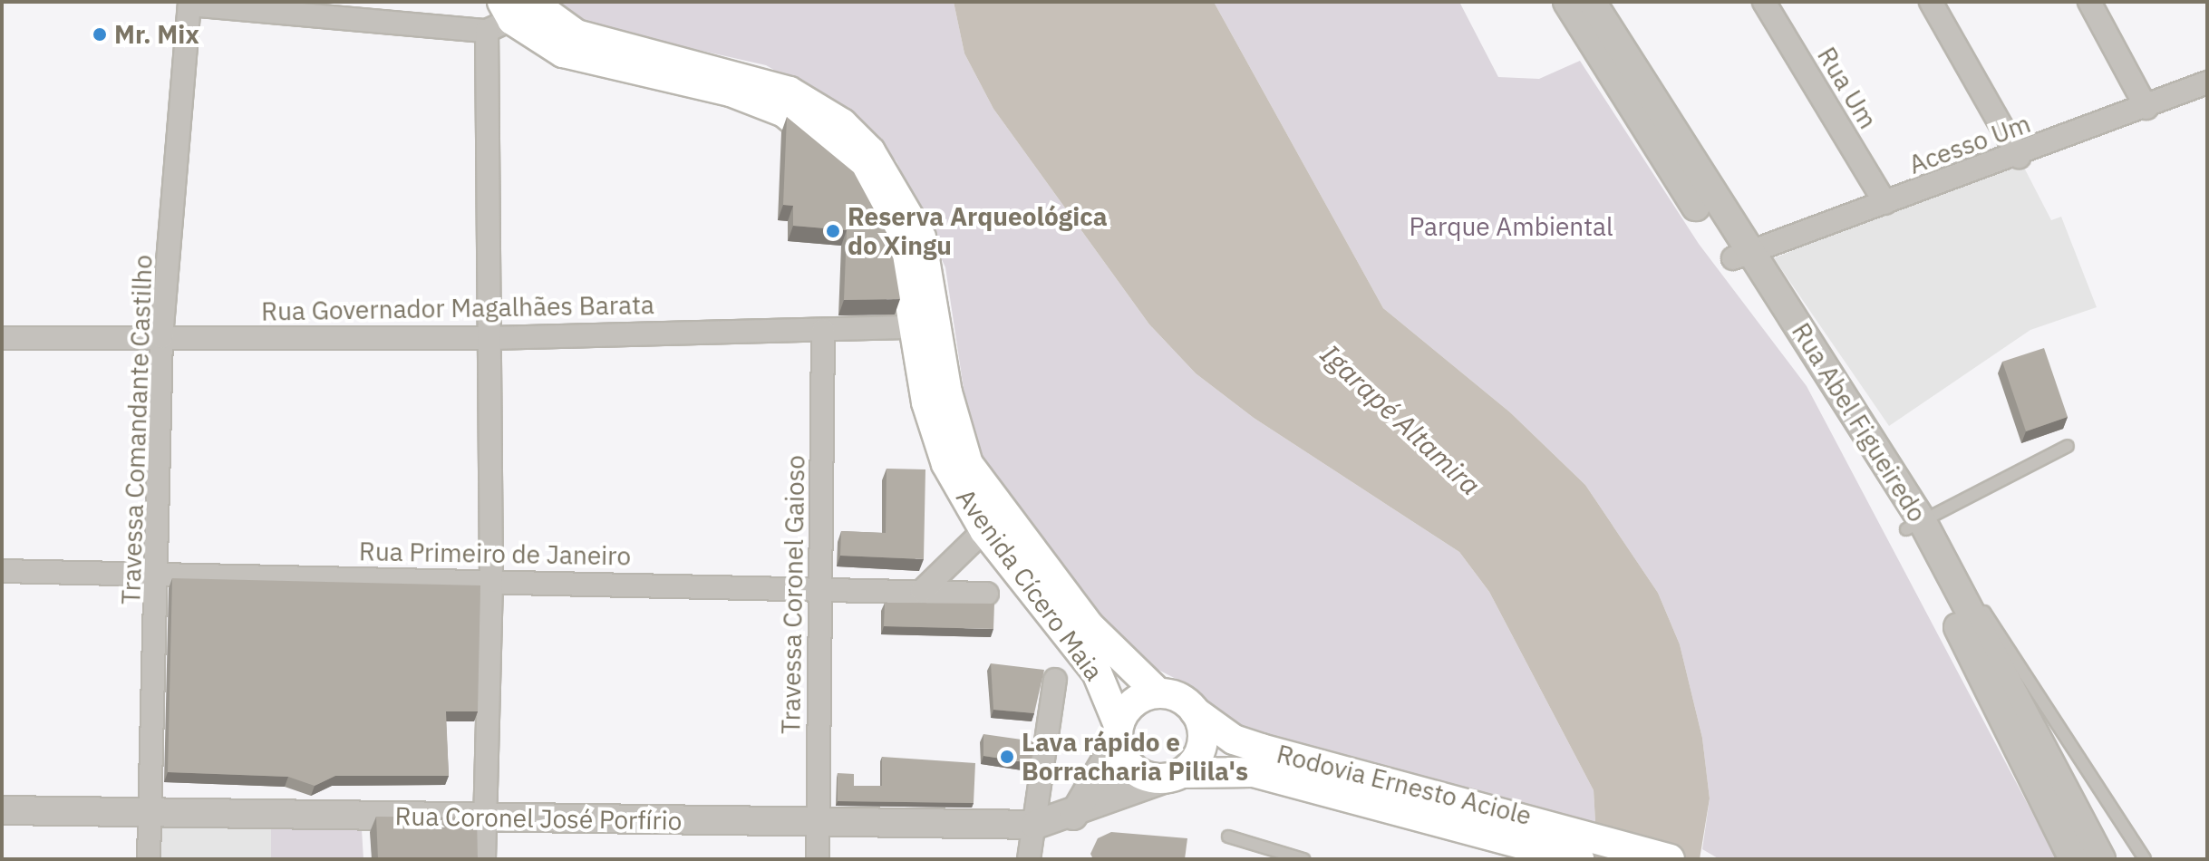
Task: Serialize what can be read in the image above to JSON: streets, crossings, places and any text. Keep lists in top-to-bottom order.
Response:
{
  "streets": {
    "main road": ["Avenida Cícero Maia", "Rodovia Ernesto Aciole"],
    "street": [
      "Rua Um",
      "Acesso Um",
      "Rua Governador Magalhães Barata",
      "Rua Abel Figueiredo",
      "Travessa Comandante Castilho",
      "Rua Primeiro de Janeiro",
      "Travessa Coronel Gaioso",
      "Rua Coronel José Porfírio"
    ]
  },
  "crossings": [
    ["Rua Um", "Acesso Um"],
    ["Acesso Um", "Rua Abel Figueiredo"],
    ["Rua Governador Magalhães Barata", "Travessa Comandante Castilho"],
    ["Rua Governador Magalhães Barata", "Avenida Cícero Maia"],
    ["Rua Governador Magalhães Barata", "Travessa Coronel Gaioso"],
    ["Travessa Comandante Castilho", "Rua Primeiro de Janeiro"],
    ["Travessa Comandante Castilho", "Rua Coronel José Porfírio"],
    ["Rua Primeiro de Janeiro", "Travessa Coronel Gaioso"],
    ["Avenida Cícero Maia", "Rodovia Ernesto Aciole"],
    ["Avenida Cícero Maia", "Rua Coronel José Porfírio"],
    ["Travessa Coronel Gaioso", "Rua Coronel José Porfírio"],
    ["Rodovia Ernesto Aciole", "Rua Coronel José Porfírio"]
  ],
  "water": ["Igarapé Altamira"],
  "parks": ["Parque Ambiental"],
  "places": ["Mr. Mix", "Reserva Arqueológica do Xingu", "Lava rápido e Borracharia Pilila's"]
}
